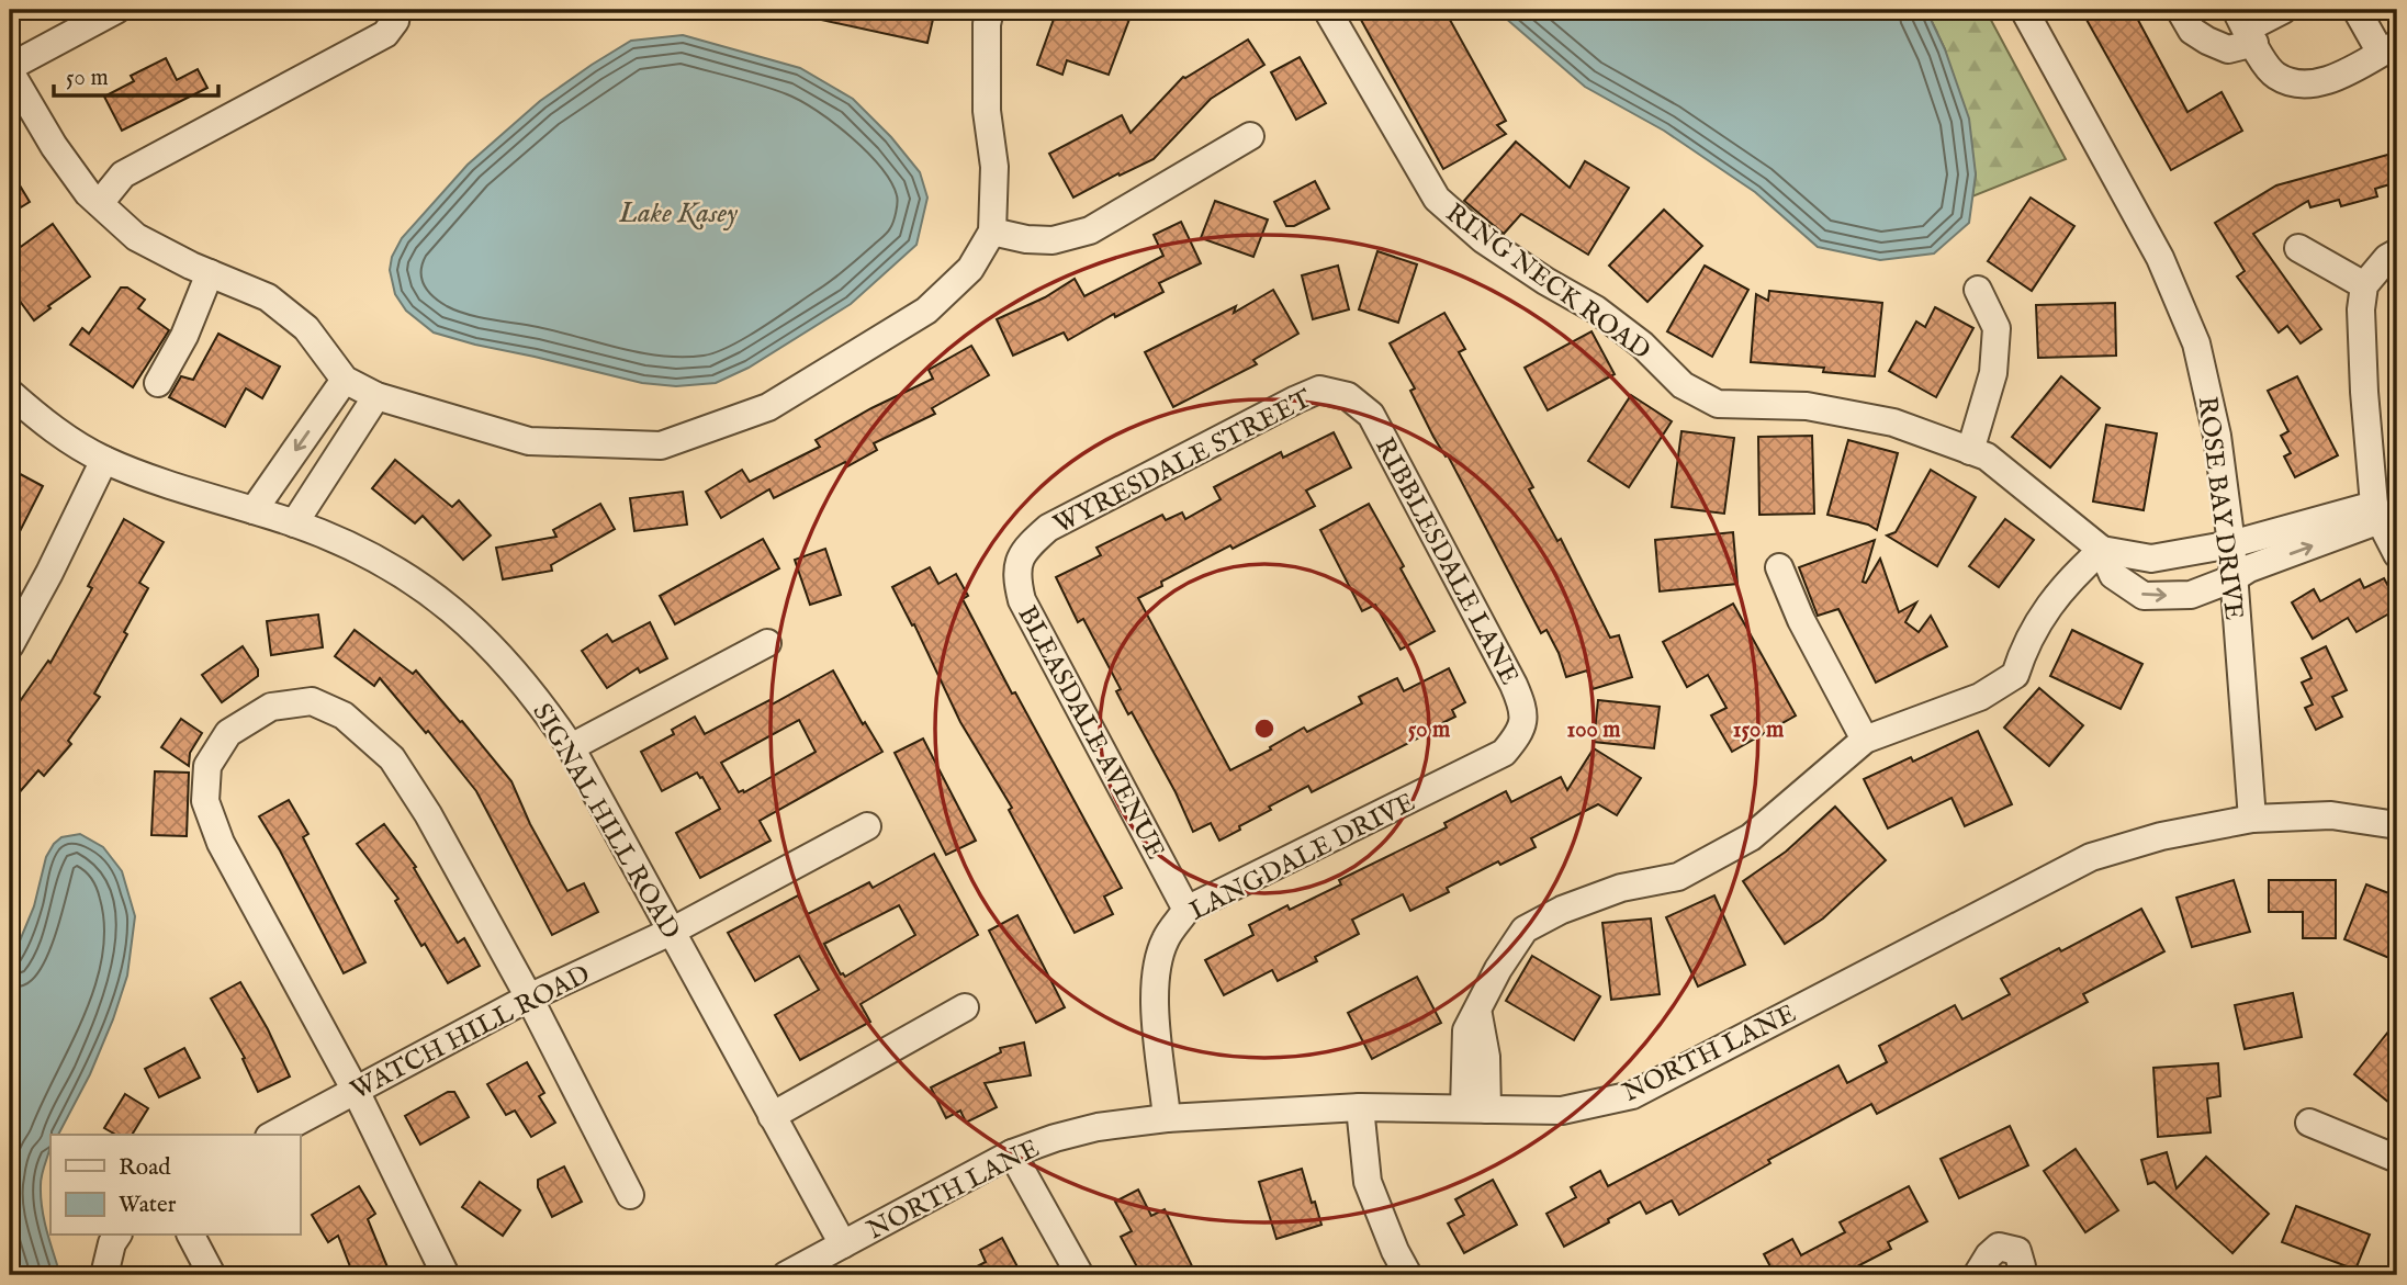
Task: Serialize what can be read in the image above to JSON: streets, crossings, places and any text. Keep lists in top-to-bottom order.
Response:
{
  "streets": {
    "street": [
      "RING NECK ROAD",
      "WYRESDALE STREET",
      "ROSE BAY DRIVE",
      "RIBBLESDALE LANE",
      "BLEASDALE AVENUE",
      "SIGNAL HILL ROAD",
      "LANGDALE DRIVE",
      "WATCH HILL ROAD",
      "NORTH LANE"
    ]
  },
  "crossings": [
    ["RING NECK ROAD", "ROSE BAY DRIVE"],
    ["WYRESDALE STREET", "RIBBLESDALE LANE"],
    ["WYRESDALE STREET", "BLEASDALE AVENUE"],
    ["ROSE BAY DRIVE", "NORTH LANE"],
    ["RIBBLESDALE LANE", "LANGDALE DRIVE"],
    ["BLEASDALE AVENUE", "LANGDALE DRIVE"],
    ["SIGNAL HILL ROAD", "WATCH HILL ROAD"],
    ["SIGNAL HILL ROAD", "NORTH LANE"],
    ["LANGDALE DRIVE", "NORTH LANE"]
  ],
  "water": ["Lake Kasey"],
  "legend": ["Road", "Water"],
  "scale_bar": "50 m",
  "rings": ["50 m", "100 m", "150 m"]
}
